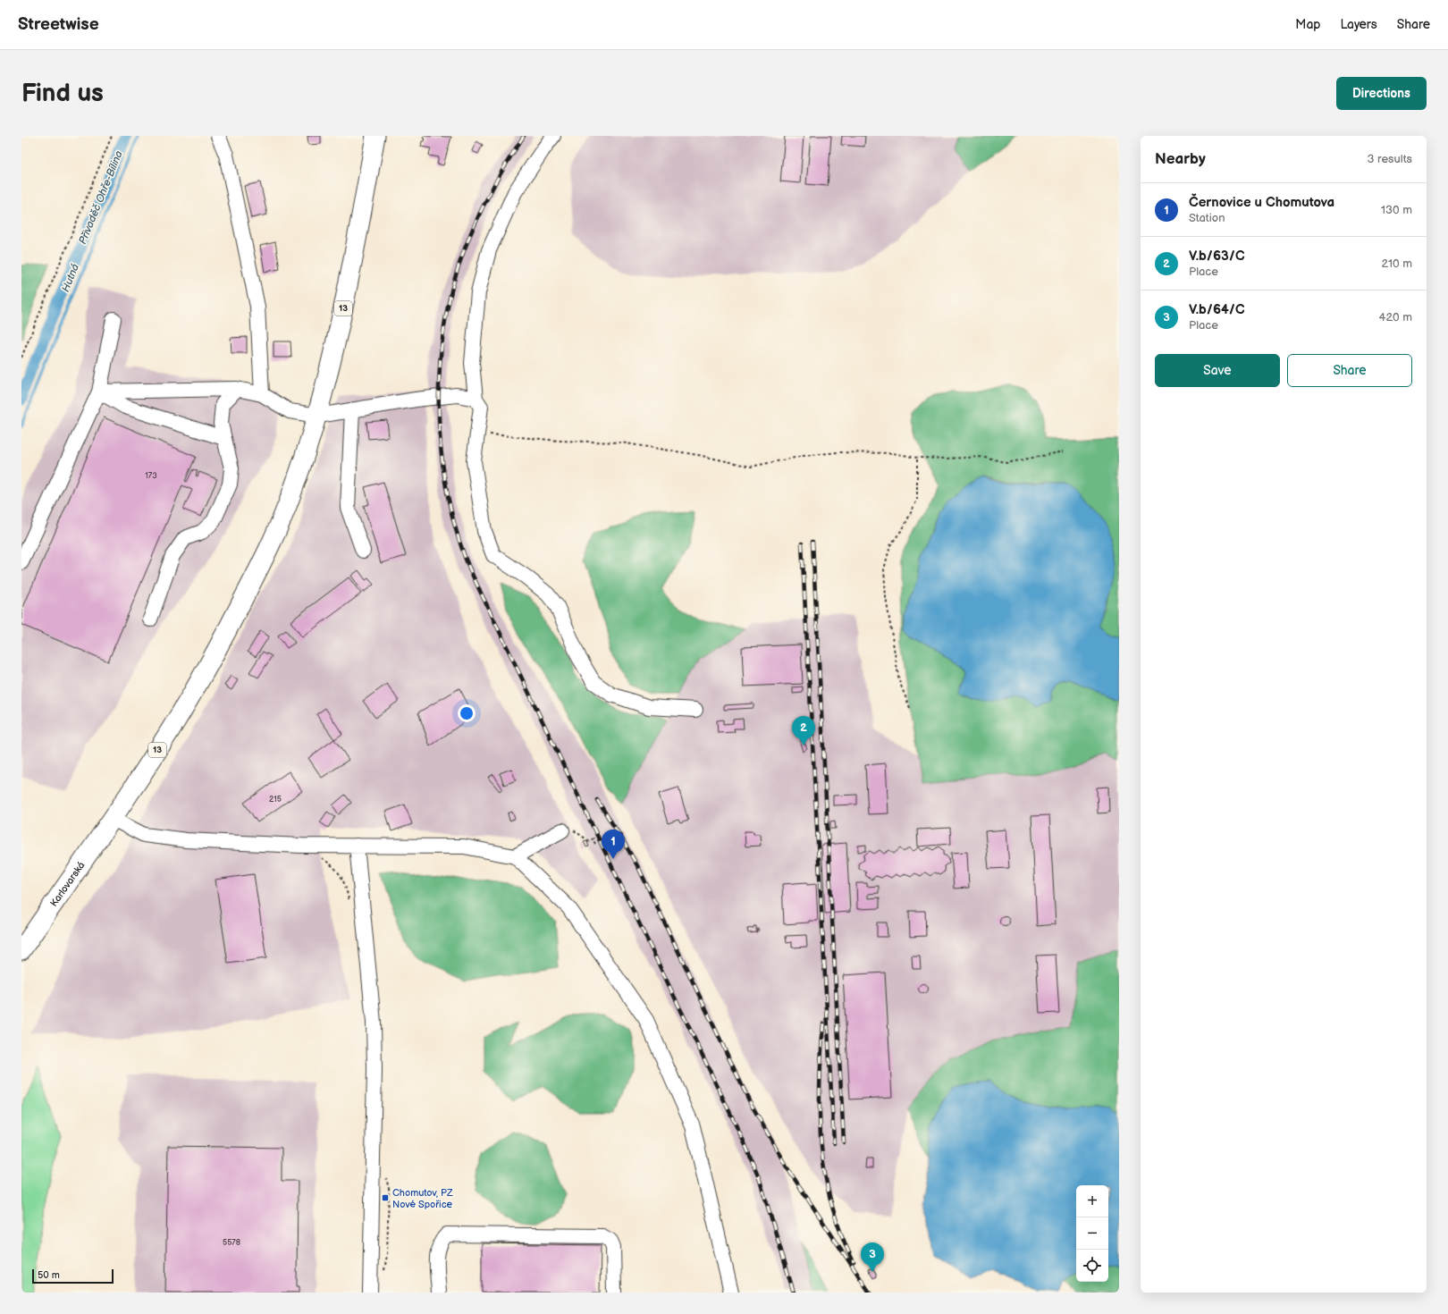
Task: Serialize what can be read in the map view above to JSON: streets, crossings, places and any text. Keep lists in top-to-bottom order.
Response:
{
  "streets": {
    "main road": ["13", "Karlovarská"]
  },
  "crossings": [
    ["13", "Karlovarská"]
  ],
  "water": ["Přivaděč Ohře-Bílina", "Hutná"],
  "places": {
    "transit": ["Chomutov, PZ Nové Spořice"]
  },
  "house_numbers": ["173", "215", "5578"],
  "scale_bar": "50 m",
  "page": {
    "header": "Streetwise",
    "nav": ["Map", "Layers", "Share"],
    "buttons": [
      "Directions",
      ["Save", "Share"]
    ],
    "title": "Find us",
    "heading": ["Nearby", "3 results"],
    "list": [
      {
        "mark": "1",
        "name": "Černovice u Chomutova",
        "note": "Station",
        "value": "130 m"
      },
      {
        "mark": "2",
        "name": "V.b/63/C",
        "note": "Place",
        "value": "210 m"
      },
      {
        "mark": "3",
        "name": "V.b/64/C",
        "note": "Place",
        "value": "420 m"
      }
    ],
    "pins": ["2", "1", "3"],
    "map_buttons": ["+", "−"],
    "scale": "50 m"
  }
}
